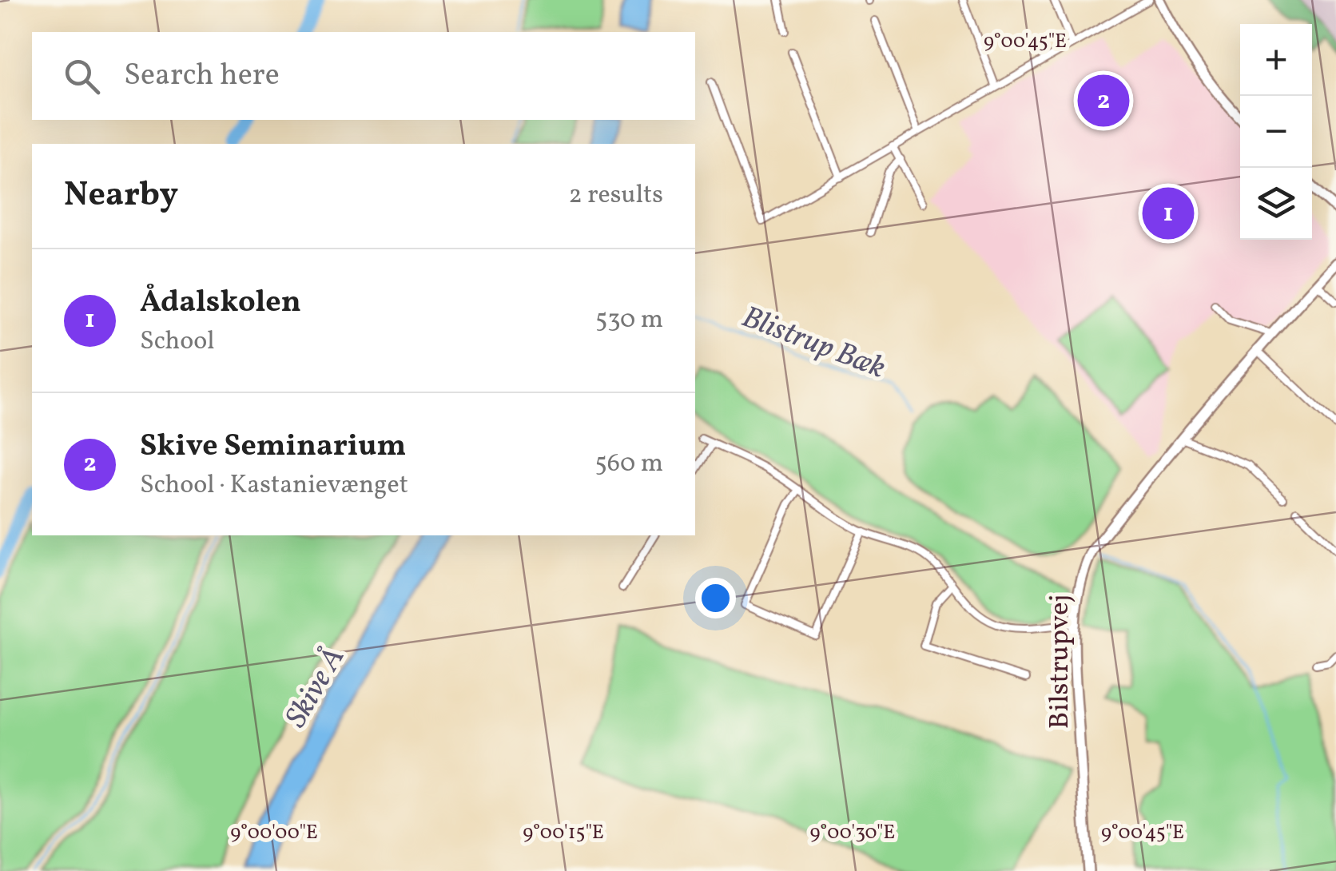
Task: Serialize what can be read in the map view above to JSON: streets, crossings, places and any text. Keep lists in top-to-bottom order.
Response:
{
  "streets": {
    "street": ["Bilstrupvej"]
  },
  "water": ["Blistrup Bæk", "Skive Å"],
  "page": {
    "map_buttons": ["+", "−"],
    "search": "Search here",
    "pins": ["2", "1"],
    "heading": ["Nearby", "2 results"],
    "list": [
      {
        "mark": "1",
        "name": "Ådalskolen",
        "note": "School",
        "value": "530 m"
      },
      {
        "mark": "2",
        "name": "Skive Seminarium",
        "note": "School · Kastanievænget",
        "value": "560 m"
      }
    ]
  },
  "coordinates": [
    "9°00'45\"E",
    "9°00'00\"E",
    "9°00'15\"E",
    "9°00'30\"E"
  ]
}
